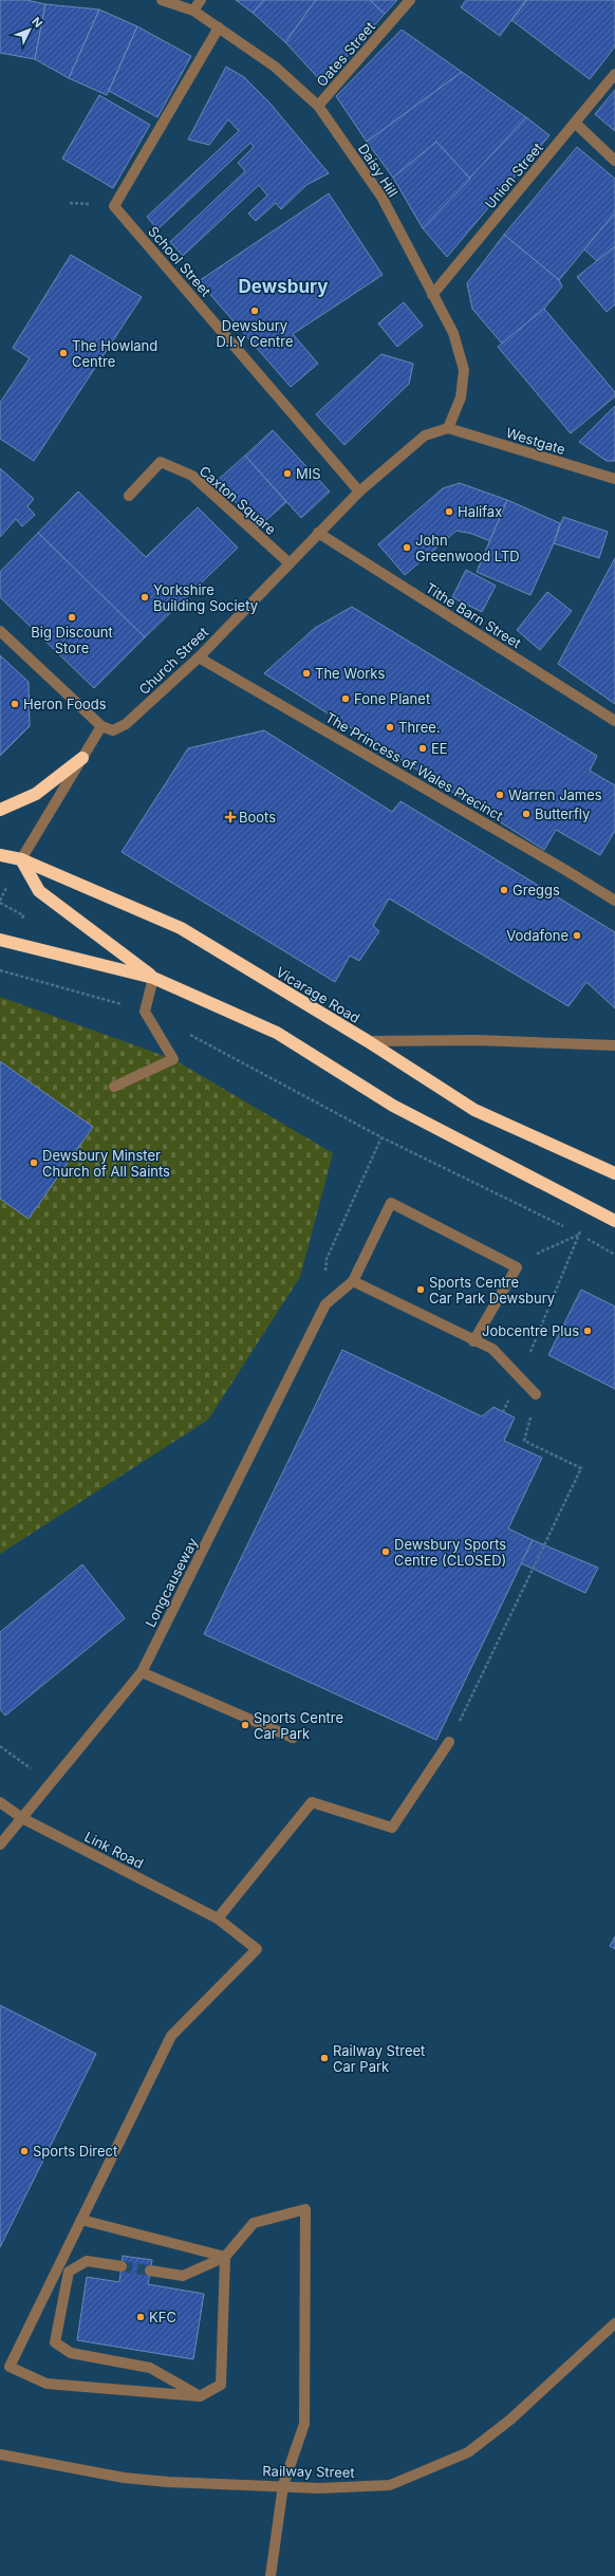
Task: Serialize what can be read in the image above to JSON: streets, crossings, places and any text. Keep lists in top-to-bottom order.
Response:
{
  "streets": {
    "highway": ["Vicarage Road"],
    "street": [
      "Oates Street",
      "Daisy Hill",
      "Union Street",
      "School Street",
      "Westgate",
      "Caxton Square",
      "Tithe Barn Street",
      "Church Street",
      "The Princess of Wales Precinct",
      "Longcauseway",
      "Link Road",
      "Railway Street"
    ]
  },
  "crossings": [
    ["Oates Street", "Daisy Hill"],
    ["Daisy Hill", "Union Street"],
    ["Daisy Hill", "School Street"],
    ["Daisy Hill", "Westgate"],
    ["Daisy Hill", "Church Street"],
    ["School Street", "Church Street"],
    ["Westgate", "Church Street"],
    ["Caxton Square", "Church Street"],
    ["Tithe Barn Street", "Church Street"],
    ["Church Street", "The Princess of Wales Precinct"],
    ["Longcauseway", "Link Road"]
  ],
  "districts": ["Dewsbury"],
  "places": {
    "other": [
      "Dewsbury D.I.Y Centre",
      "The Howland Centre",
      "MIS",
      "Halifax",
      "John Greenwood LTD",
      "Yorkshire Building Society",
      "Big Discount Store",
      "The Works",
      "Fone Planet",
      "Heron Foods",
      "Three.",
      "EE",
      "Warren James",
      "Butterfly",
      "Greggs",
      "Vodafone",
      "Dewsbury Minster Church of All Saints",
      "Sports Centre Car Park Dewsbury",
      "Jobcentre Plus",
      "Dewsbury Sports Centre (CLOSED)",
      "Sports Centre Car Park",
      "Railway Street Car Park",
      "Sports Direct",
      "KFC"
    ],
    "health": ["Boots"]
  },
  "north": "top right"
}
